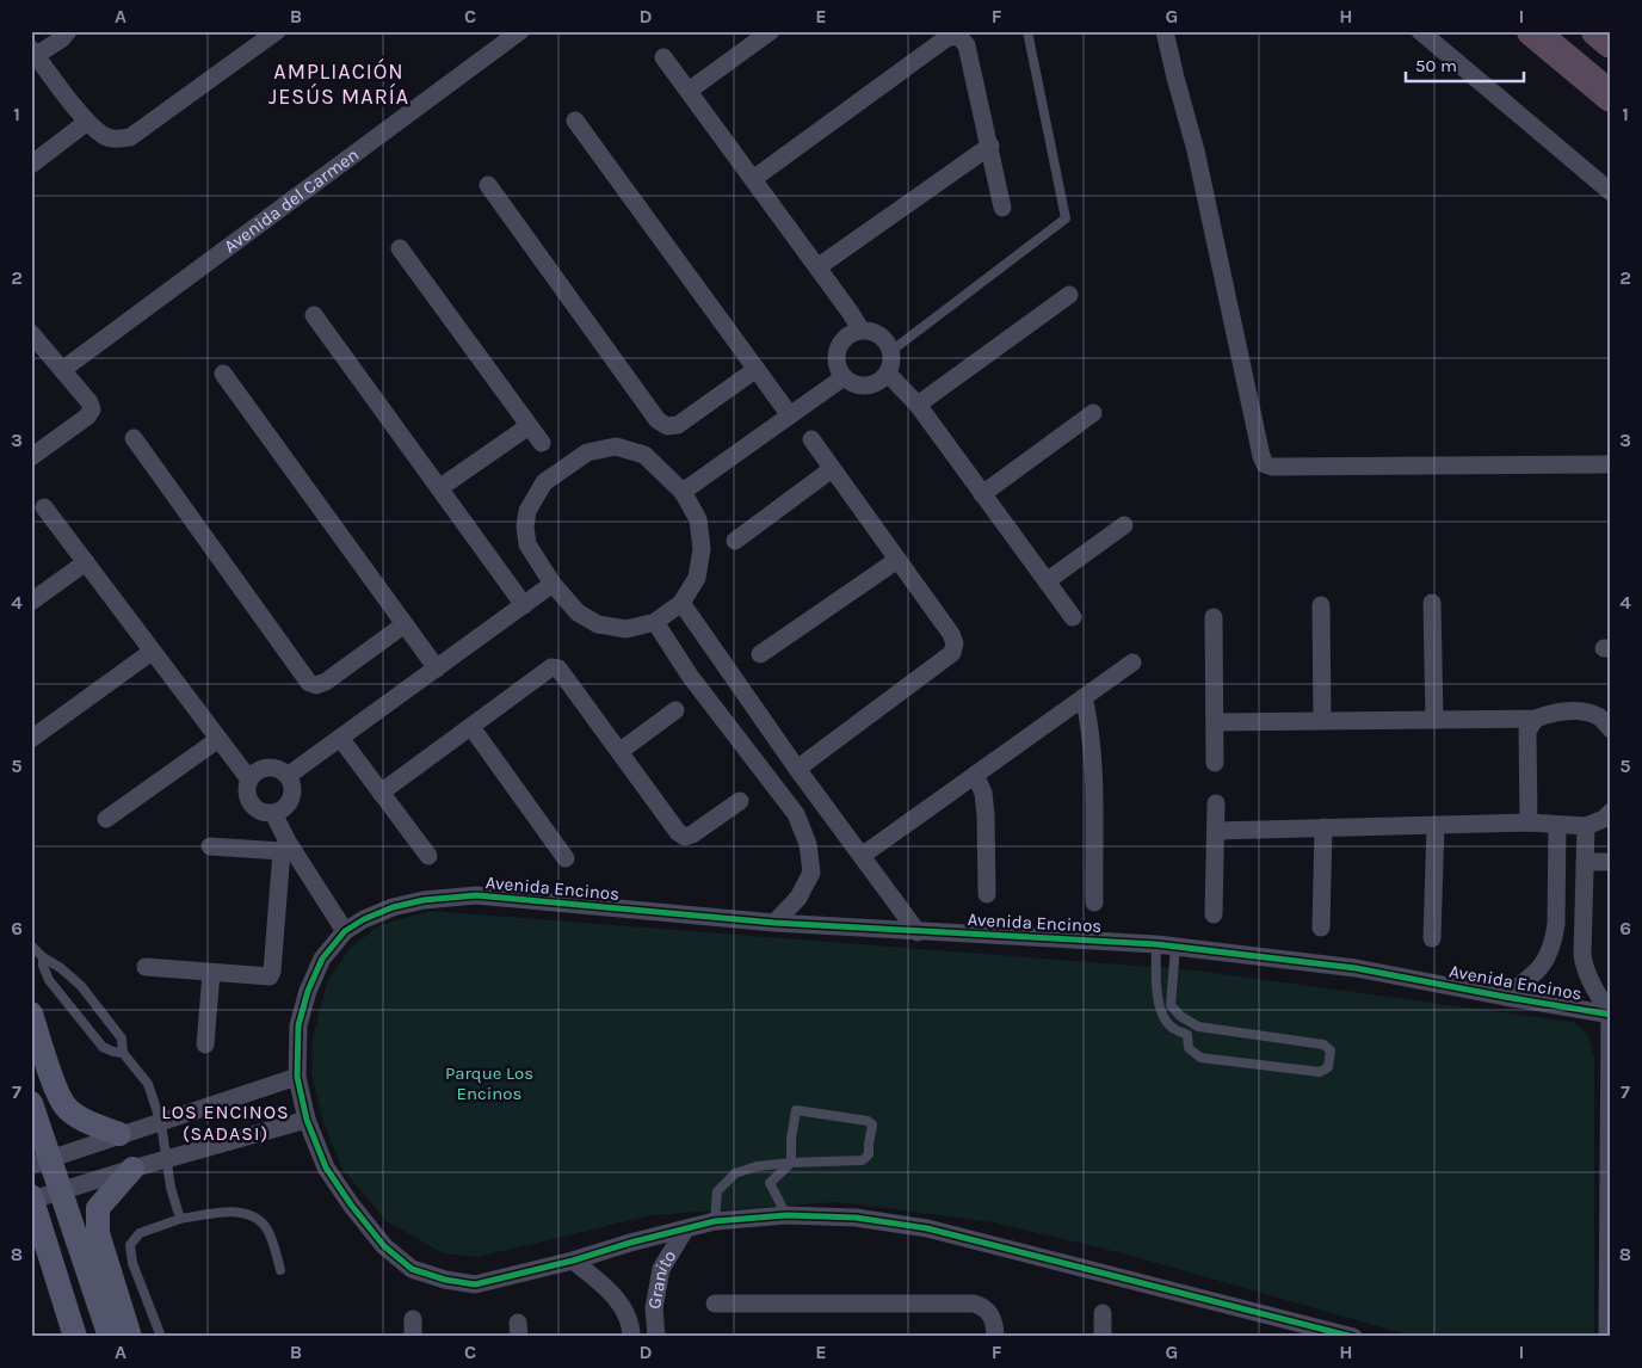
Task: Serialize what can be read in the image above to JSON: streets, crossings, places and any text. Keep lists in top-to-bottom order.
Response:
{
  "streets": {
    "street": ["Avenida del Carmen", "Avenida Encinos", "Granito"]
  },
  "crossings": [
    ["Avenida Encinos", "Granito"]
  ],
  "districts": ["AMPLIACIÓN JESÚS MARÍA", "LOS ENCINOS (SADASI)"],
  "parks": ["Parque Los Encinos"],
  "scale_bar": "50 m",
  "grid": {
    "columns": [
      "A",
      "B",
      "C",
      "D",
      "E",
      "F",
      "G",
      "H",
      "I"
    ],
    "rows": [
      "1",
      "2",
      "3",
      "4",
      "5",
      "6",
      "7",
      "8"
    ]
  }
}
